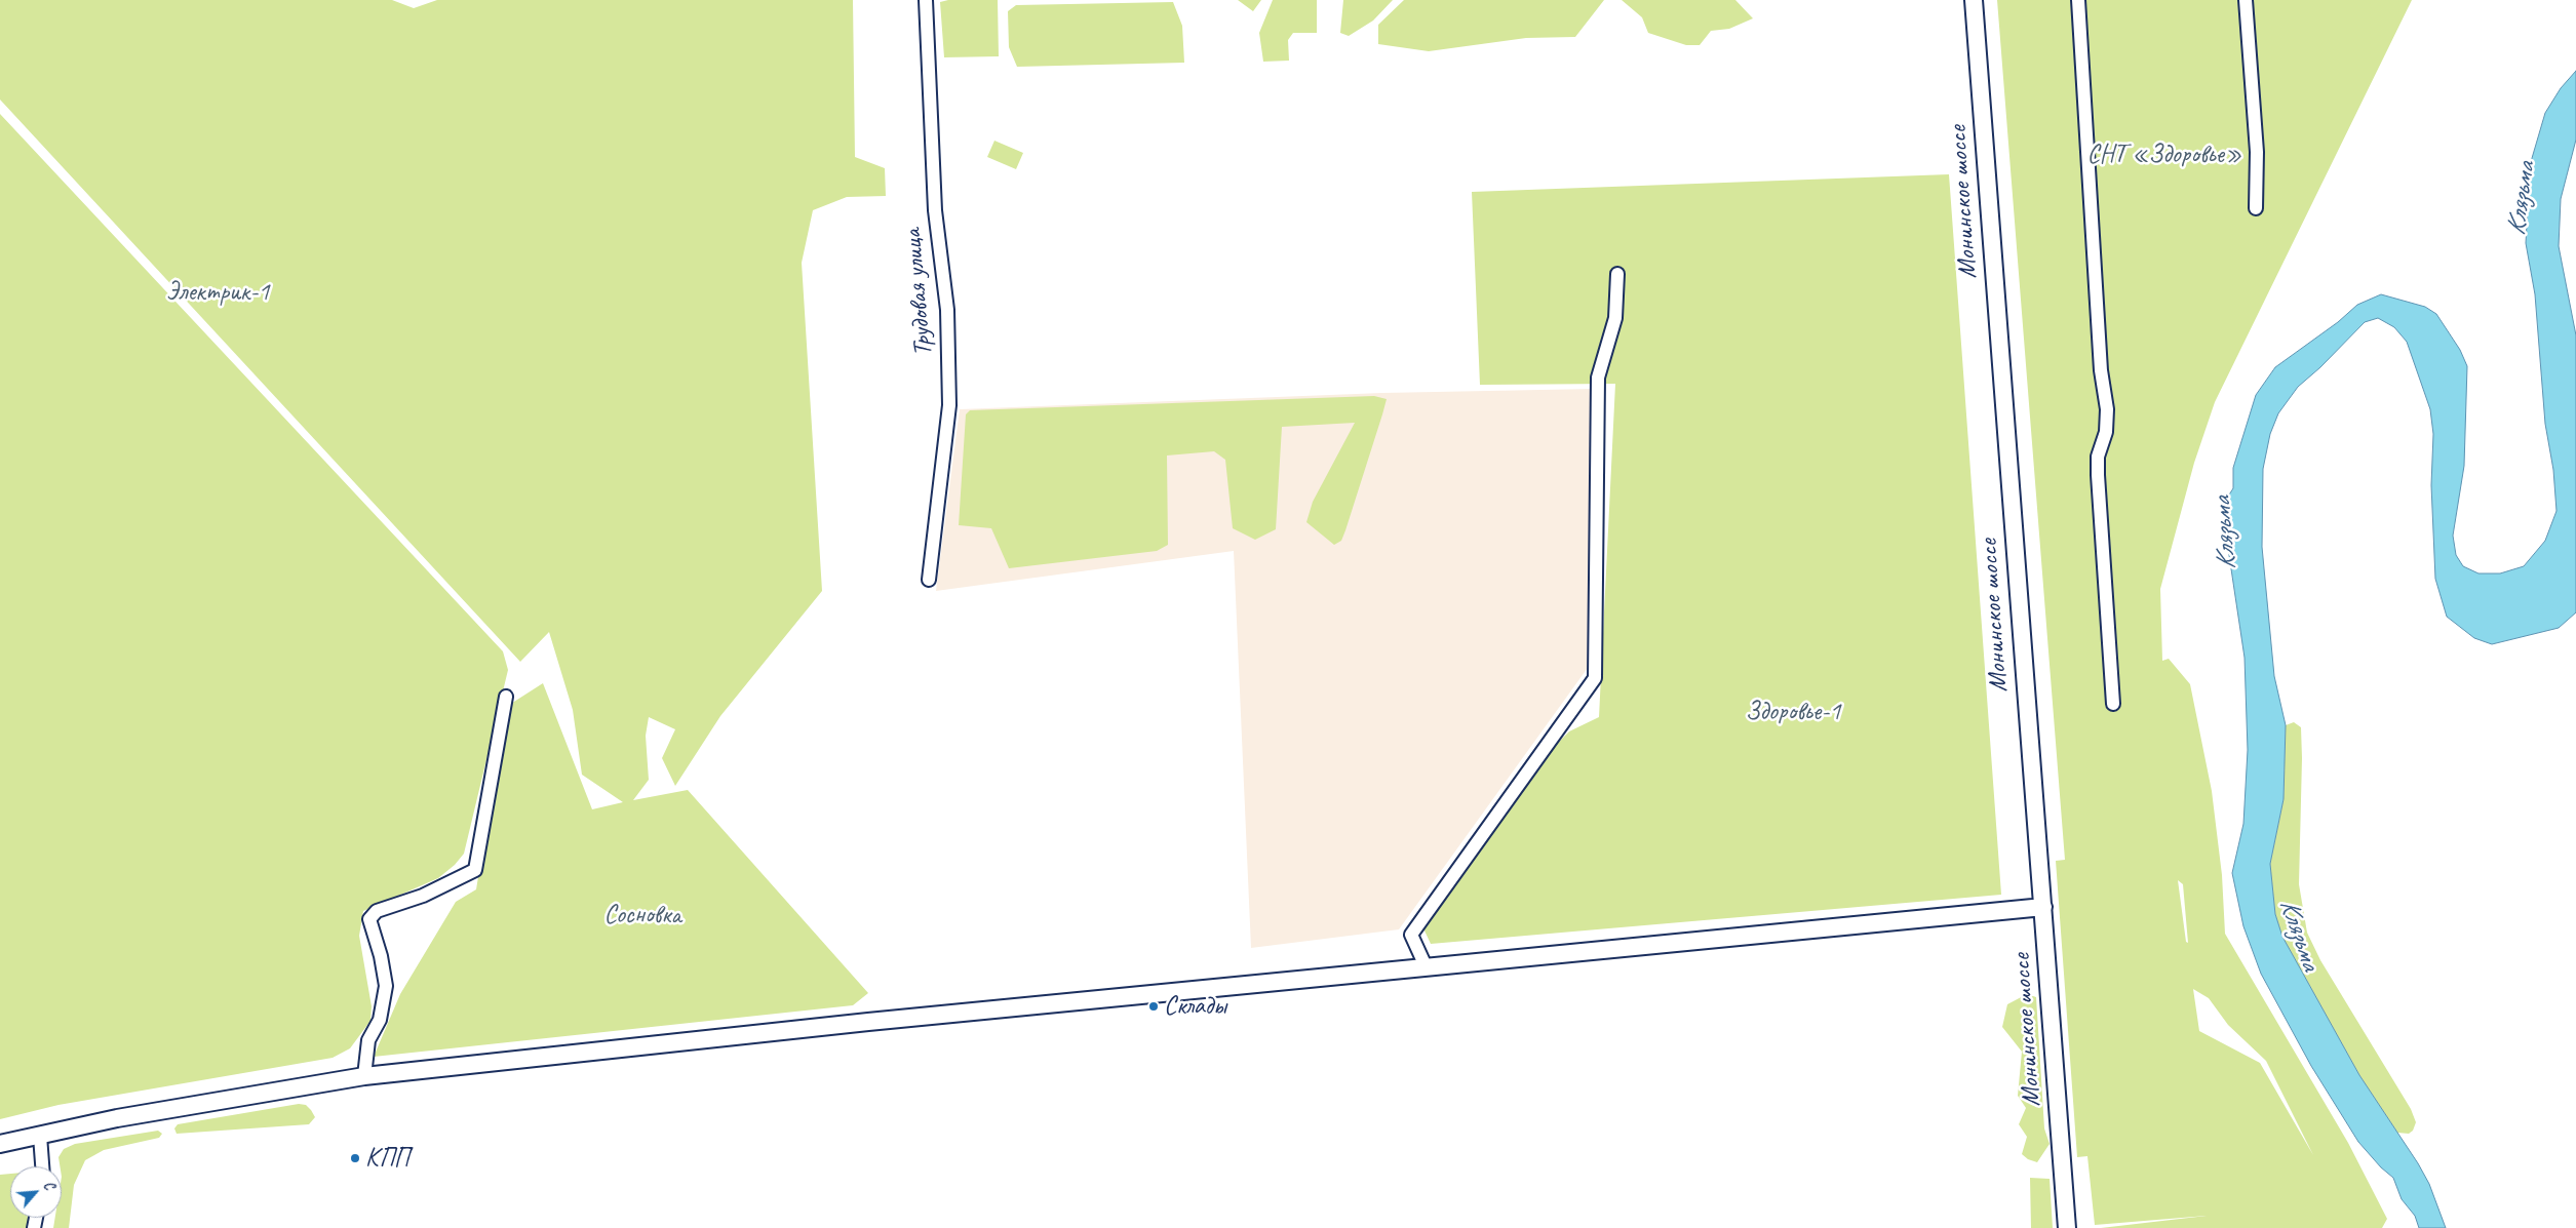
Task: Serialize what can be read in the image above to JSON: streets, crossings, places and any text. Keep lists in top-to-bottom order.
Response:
{
  "streets": {
    "main road": ["Монинское шоссе"],
    "street": ["Трудовая улица"]
  },
  "water": ["Клязьма"],
  "parks": [
    "СНТ «Здоровье»",
    "Электрик-1",
    "Здоровье-1",
    "Сосновка"
  ],
  "places": ["Склады", "КПП"],
  "north": "top right"
}
